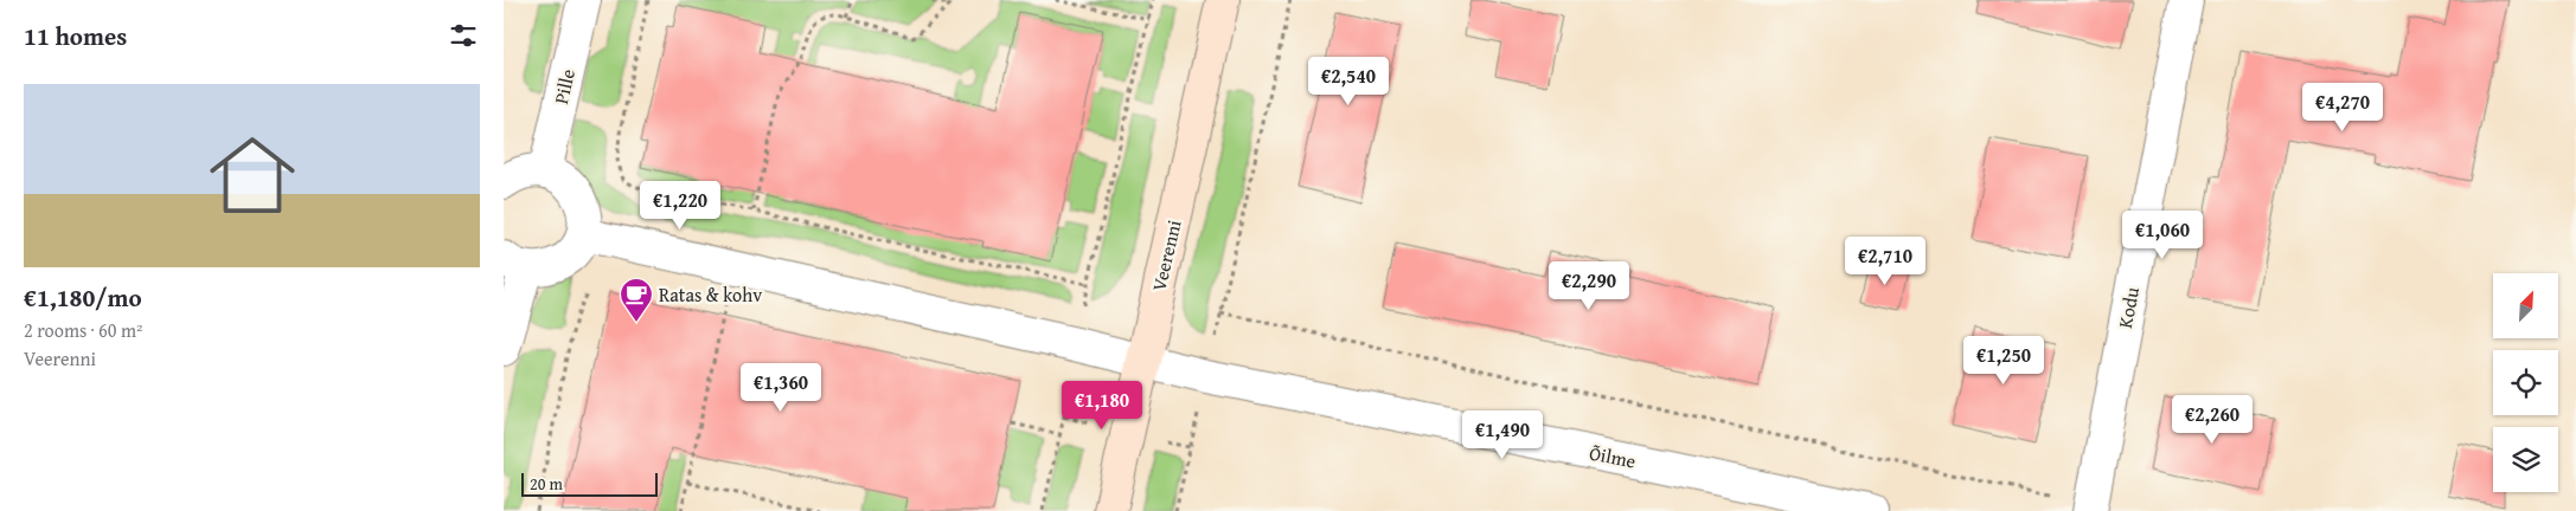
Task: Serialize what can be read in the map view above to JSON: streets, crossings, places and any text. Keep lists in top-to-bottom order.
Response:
{
  "streets": {
    "street": [
      "Pille",
      "Veerenni",
      "Kodu",
      "Õilme"
    ]
  },
  "crossings": [
    ["Veerenni", "Õilme"]
  ],
  "places": {
    "cafe": ["Ratas & kohv"]
  },
  "scale_bar": "20 m",
  "north": "top right",
  "page": {
    "heading": "11 homes",
    "price": [
      "€2,540",
      "€4,270",
      "€1,220",
      "€1,060",
      "€2,710",
      "€2,290",
      "€1,250",
      "€1,360",
      "€1,180",
      "€2,260",
      "€1,490"
    ],
    "list": [
      {
        "name": "€1,180/mo",
        "note": "2 rooms · 60 m² · Veerenni"
      }
    ],
    "scale": "20 m"
  }
}
